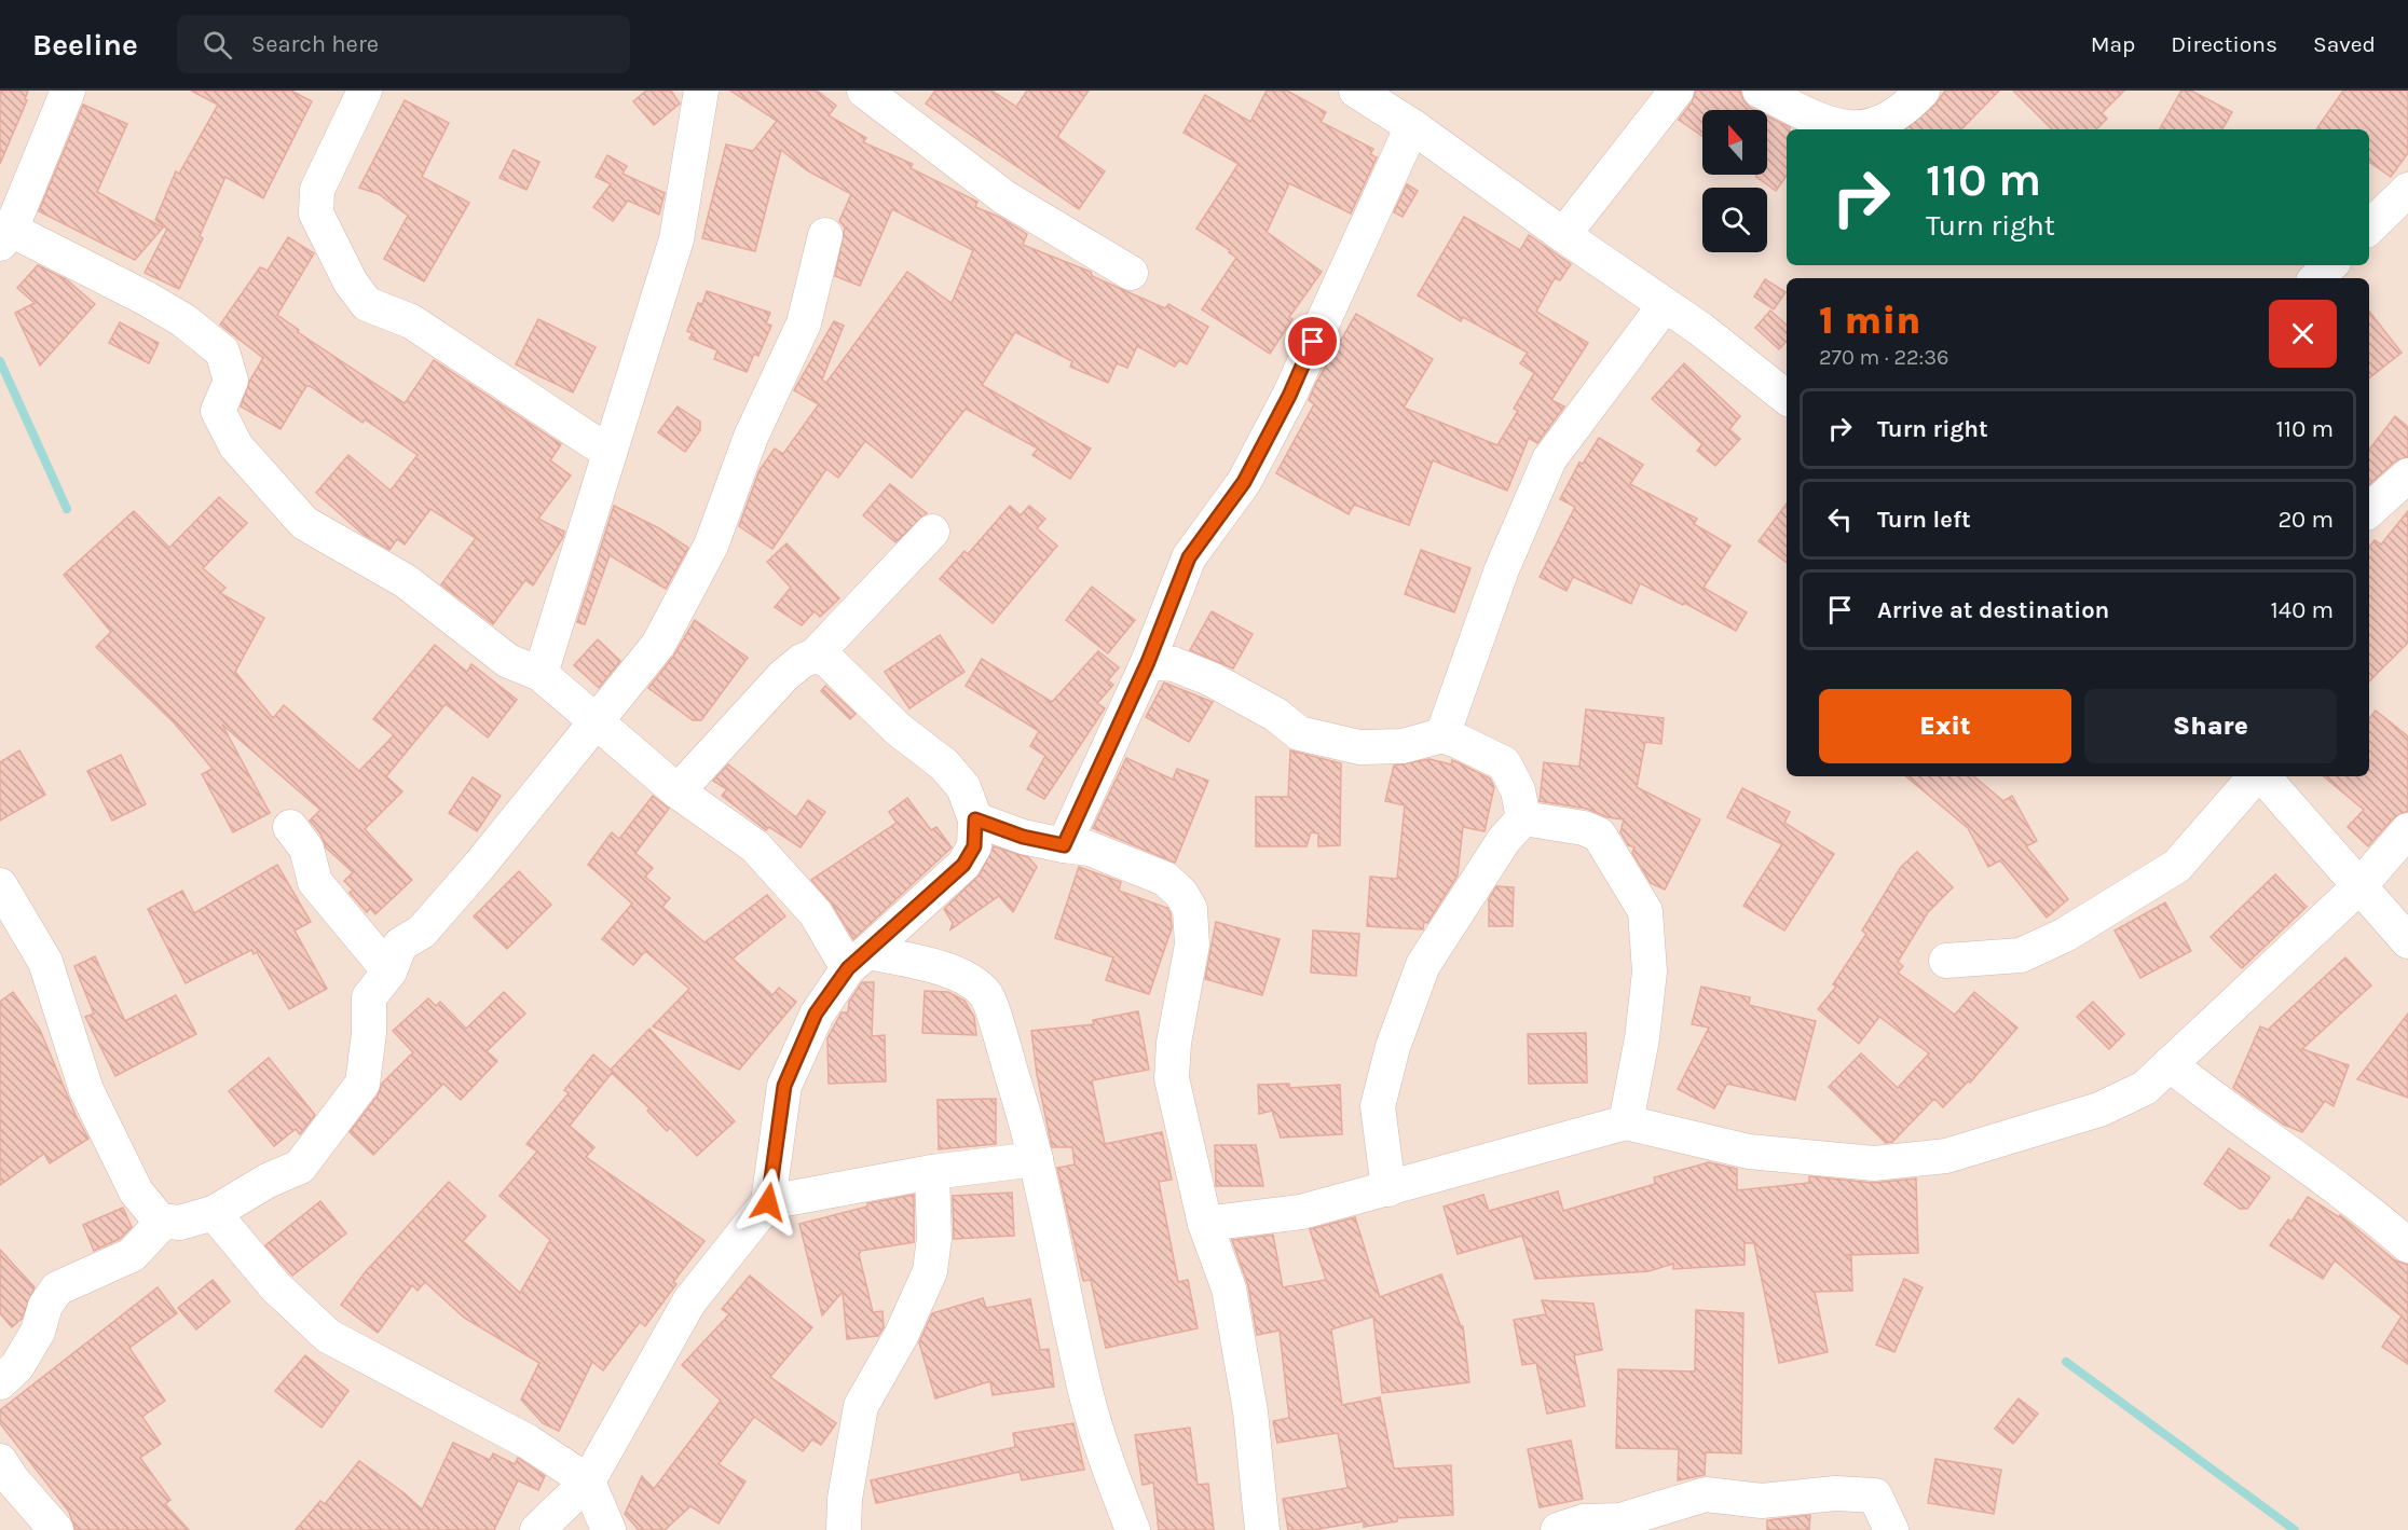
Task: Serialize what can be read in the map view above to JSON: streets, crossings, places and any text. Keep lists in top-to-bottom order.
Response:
{
  "north": "top",
  "page": {
    "header": "Beeline",
    "search": "Search here",
    "nav": ["Map", "Directions", "Saved"],
    "turn": ["110 m", "Turn right"],
    "heading": ["1 min", "270 m · 22:36"],
    "list": [
      {
        "name": "Turn right",
        "value": "110 m"
      },
      {
        "name": "Turn left",
        "value": "20 m"
      },
      {
        "name": "Arrive at destination",
        "value": "140 m"
      }
    ],
    "buttons": ["Exit", "Share"]
  }
}
